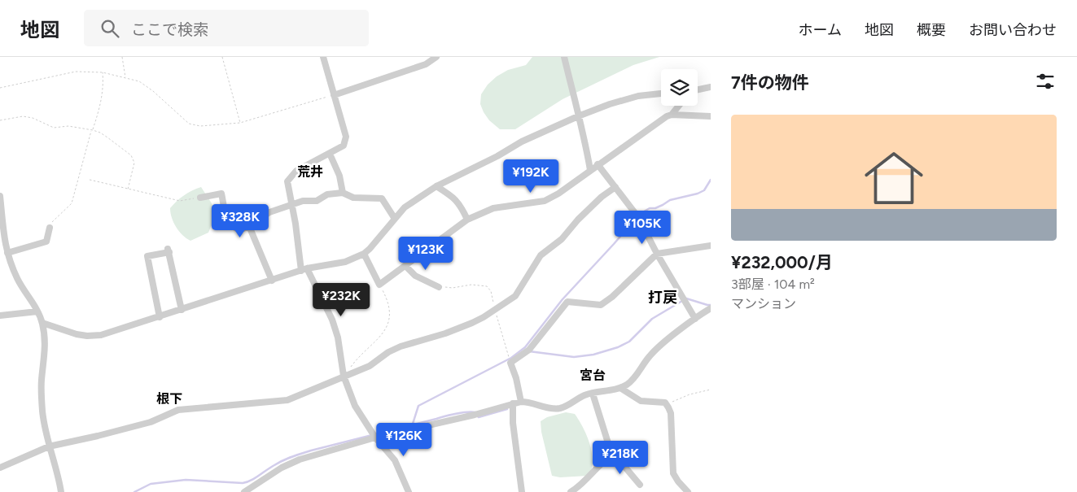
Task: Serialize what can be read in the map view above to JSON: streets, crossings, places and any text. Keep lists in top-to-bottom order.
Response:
{
  "districts": [
    "荒井",
    "打戻",
    "宮台",
    "根下"
  ],
  "page": {
    "header": "地図",
    "search": "ここで検索",
    "nav": [
      "ホーム",
      "地図",
      "概要",
      "お問い合わせ"
    ],
    "heading": "7件の物件",
    "list": [
      {
        "name": "¥232,000/月",
        "note": "3部屋 · 104 m² · マンション"
      }
    ],
    "price": [
      "¥192K",
      "¥328K",
      "¥105K",
      "¥123K",
      "¥232K",
      "¥126K",
      "¥218K"
    ]
  }
}
